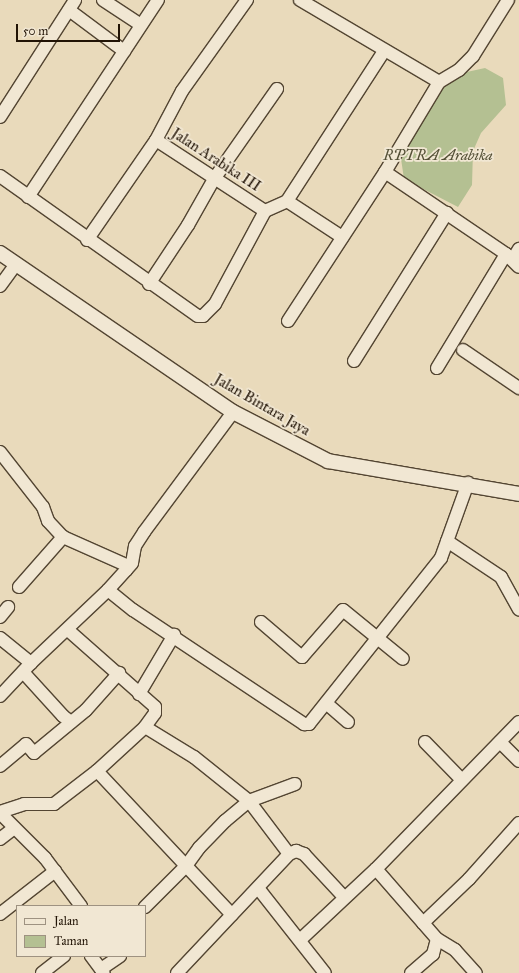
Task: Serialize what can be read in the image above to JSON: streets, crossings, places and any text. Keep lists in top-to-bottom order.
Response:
{
  "streets": {
    "street": ["Jalan Arabika III", "Jalan Bintara Jaya"]
  },
  "parks": ["RPTRA Arabika"],
  "legend": ["Jalan", "Taman"],
  "scale_bar": "50 m"
}
